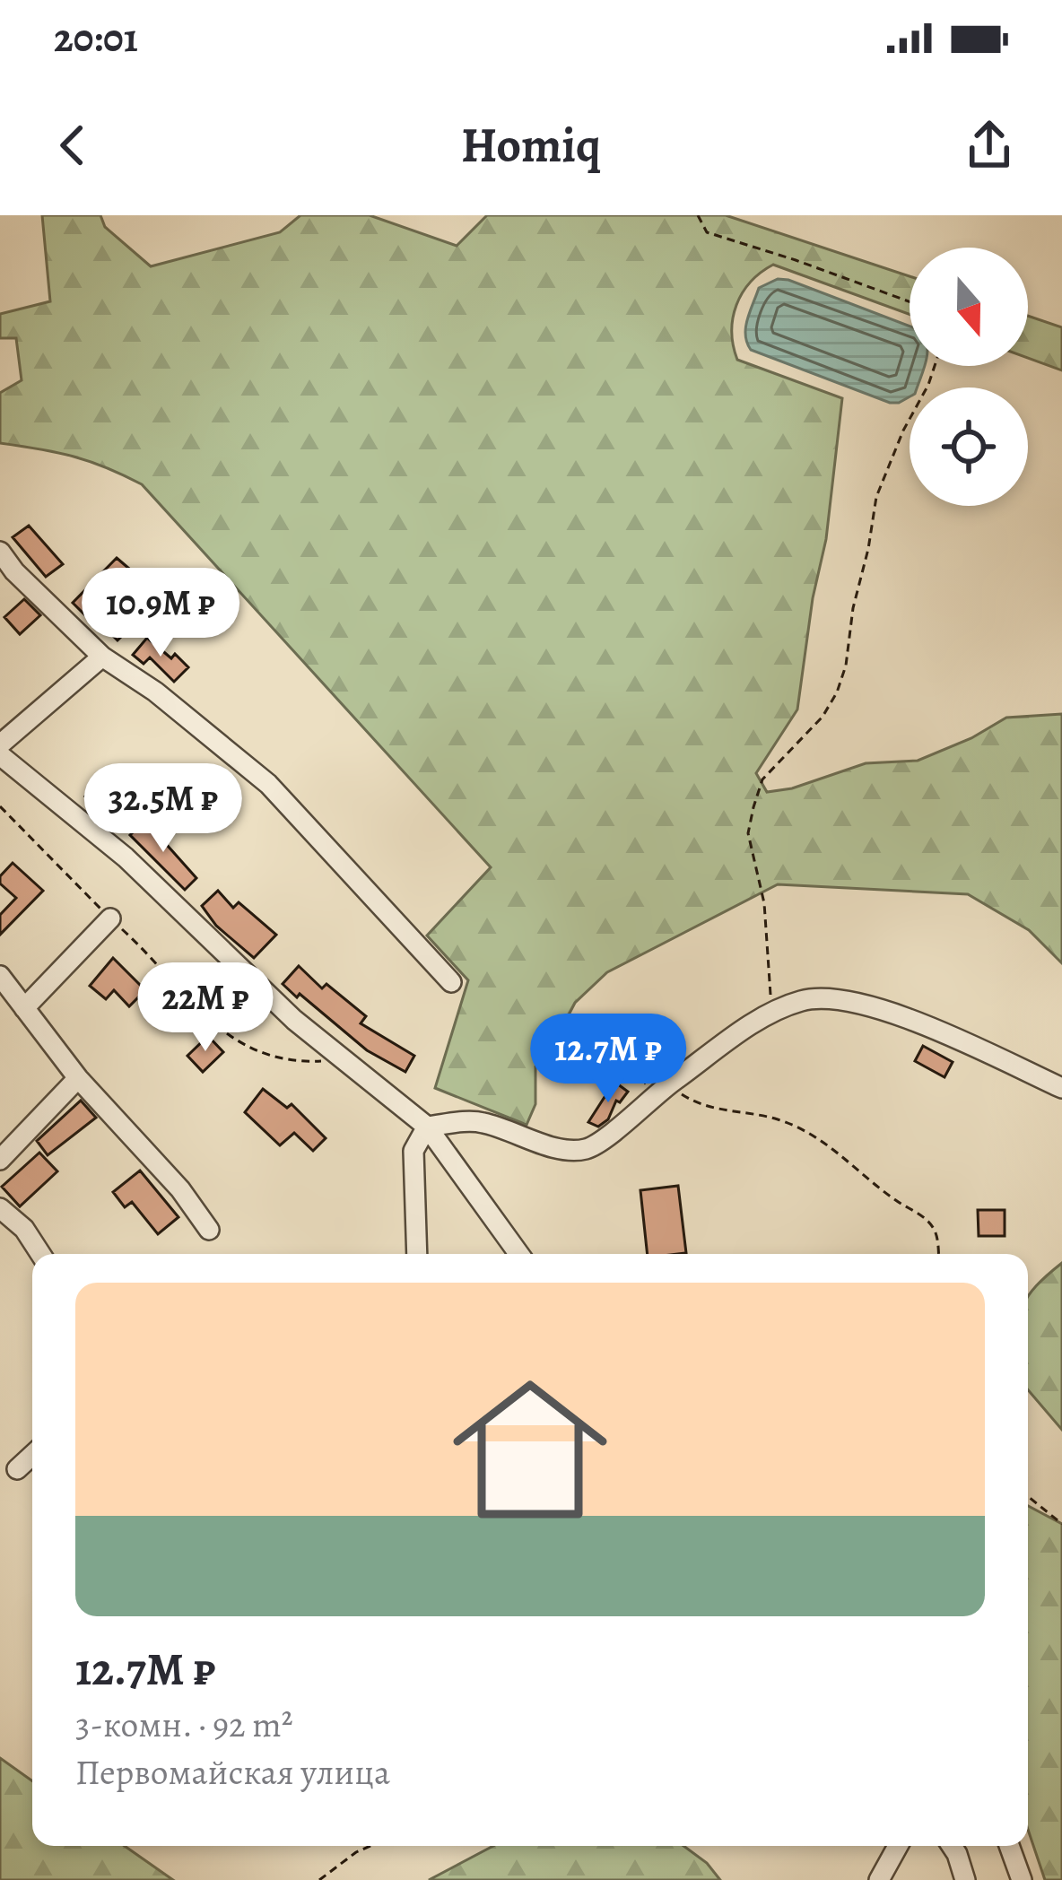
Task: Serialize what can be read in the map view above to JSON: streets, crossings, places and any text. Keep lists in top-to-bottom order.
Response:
{
  "north": "bottom",
  "page": {
    "status": "20:01",
    "header": "Homiq",
    "price": [
      "10.9M ₽",
      "32.5M ₽",
      "22M ₽",
      "12.7M ₽"
    ],
    "list": [
      {
        "name": "12.7M ₽",
        "note": "3-комн. · 92 m² · Первомайская улица"
      }
    ]
  }
}
